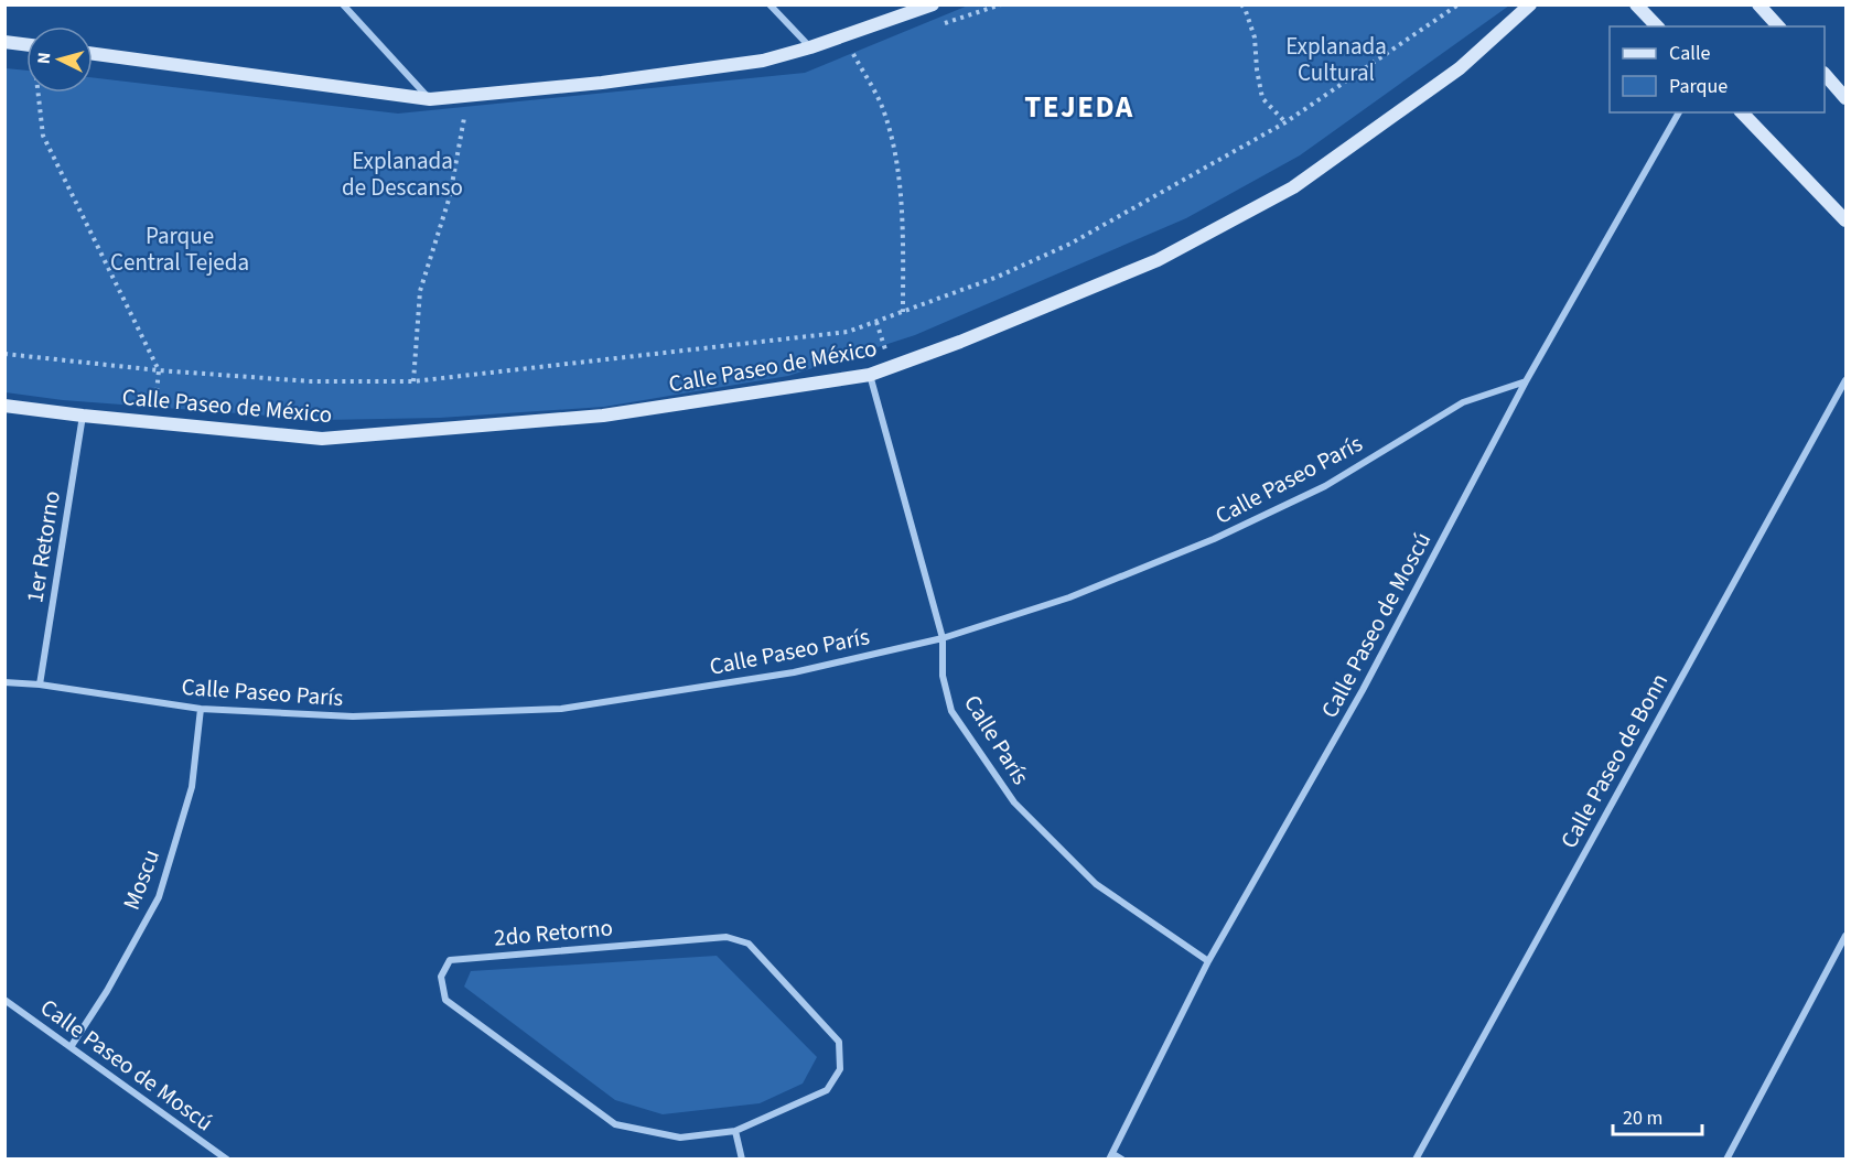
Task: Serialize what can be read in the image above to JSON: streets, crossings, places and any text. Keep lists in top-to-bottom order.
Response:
{
  "streets": {
    "main road": ["Calle Paseo de México"],
    "street": [
      "Calle Paseo París",
      "1er Retorno",
      "Calle Paseo de Moscú",
      "Calle París",
      "Calle Paseo de Bonn",
      "Moscu",
      "2do Retorno"
    ]
  },
  "crossings": [
    ["Calle Paseo de México", "1er Retorno"],
    ["Calle Paseo de México", "Calle París"],
    ["Calle Paseo París", "1er Retorno"],
    ["Calle Paseo París", "Calle Paseo de Moscú"],
    ["Calle Paseo París", "Calle París"],
    ["Calle Paseo París", "Moscu"],
    ["Calle Paseo de Moscú", "Calle París"],
    ["Calle Paseo de Moscú", "Moscu"]
  ],
  "districts": ["TEJEDA"],
  "parks": ["Explanada Cultural", "Explanada de Descanso", "Parque Central Tejeda"],
  "legend": ["Calle", "Parque"],
  "scale_bar": "20 m",
  "north": "left"
}
